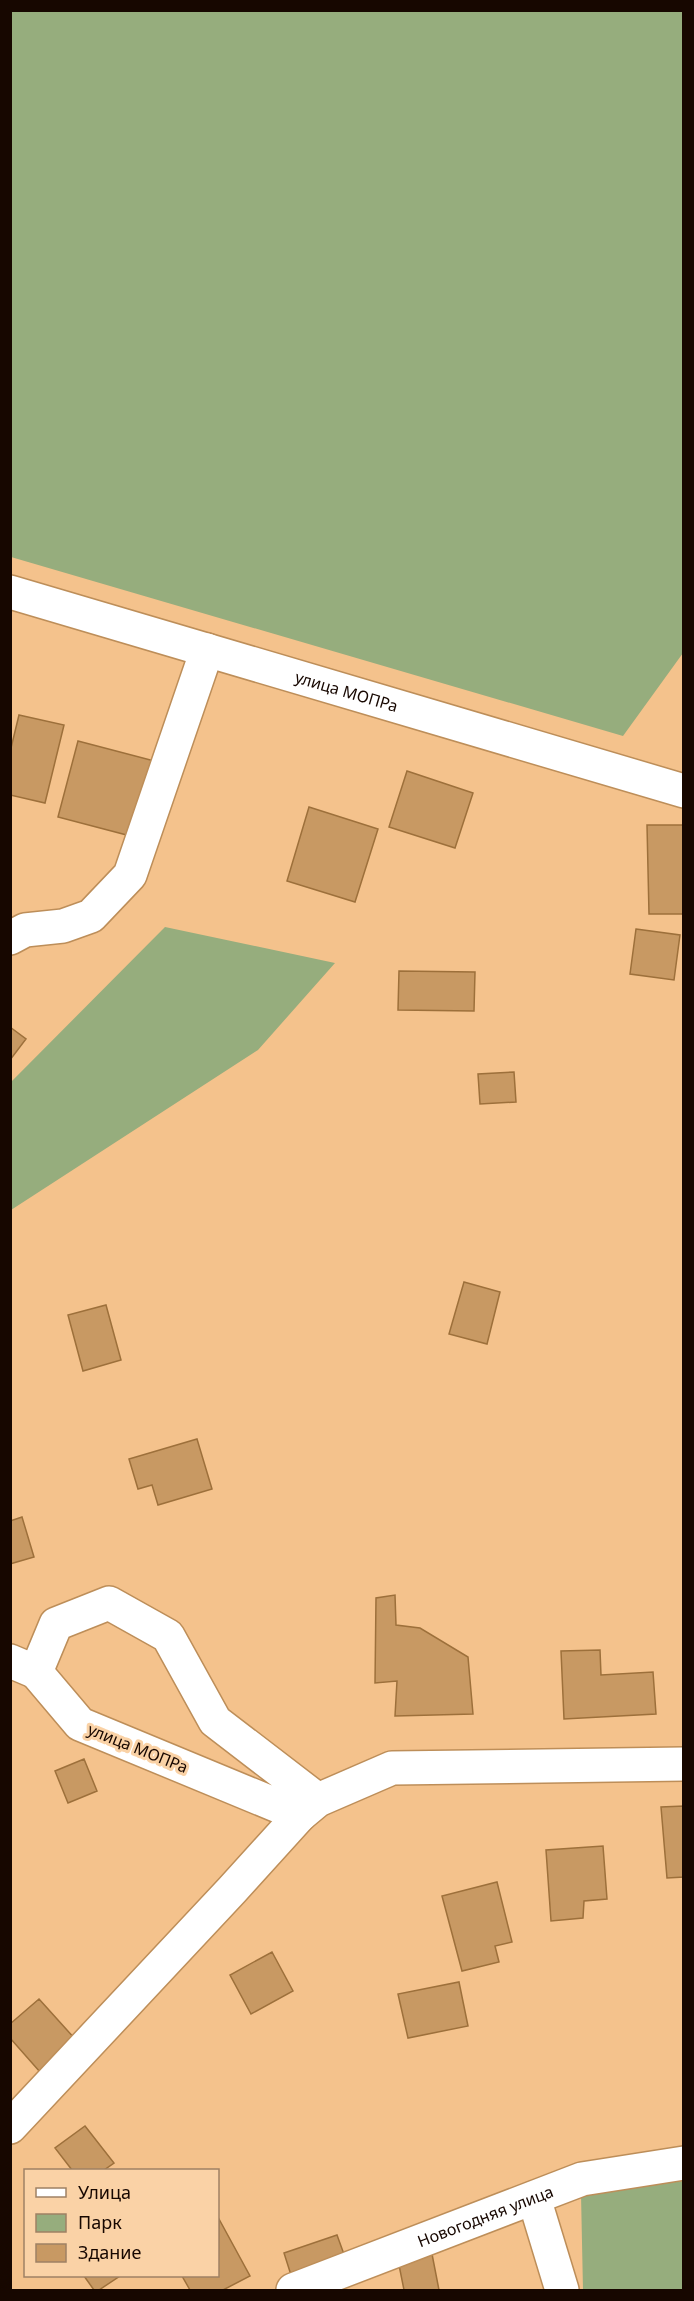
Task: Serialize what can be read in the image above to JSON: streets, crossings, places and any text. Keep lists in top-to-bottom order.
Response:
{
  "streets": {
    "street": ["улица МОПРа", "Новогодняя улица"]
  },
  "legend": ["Улица", "Парк", "Здание"]
}
